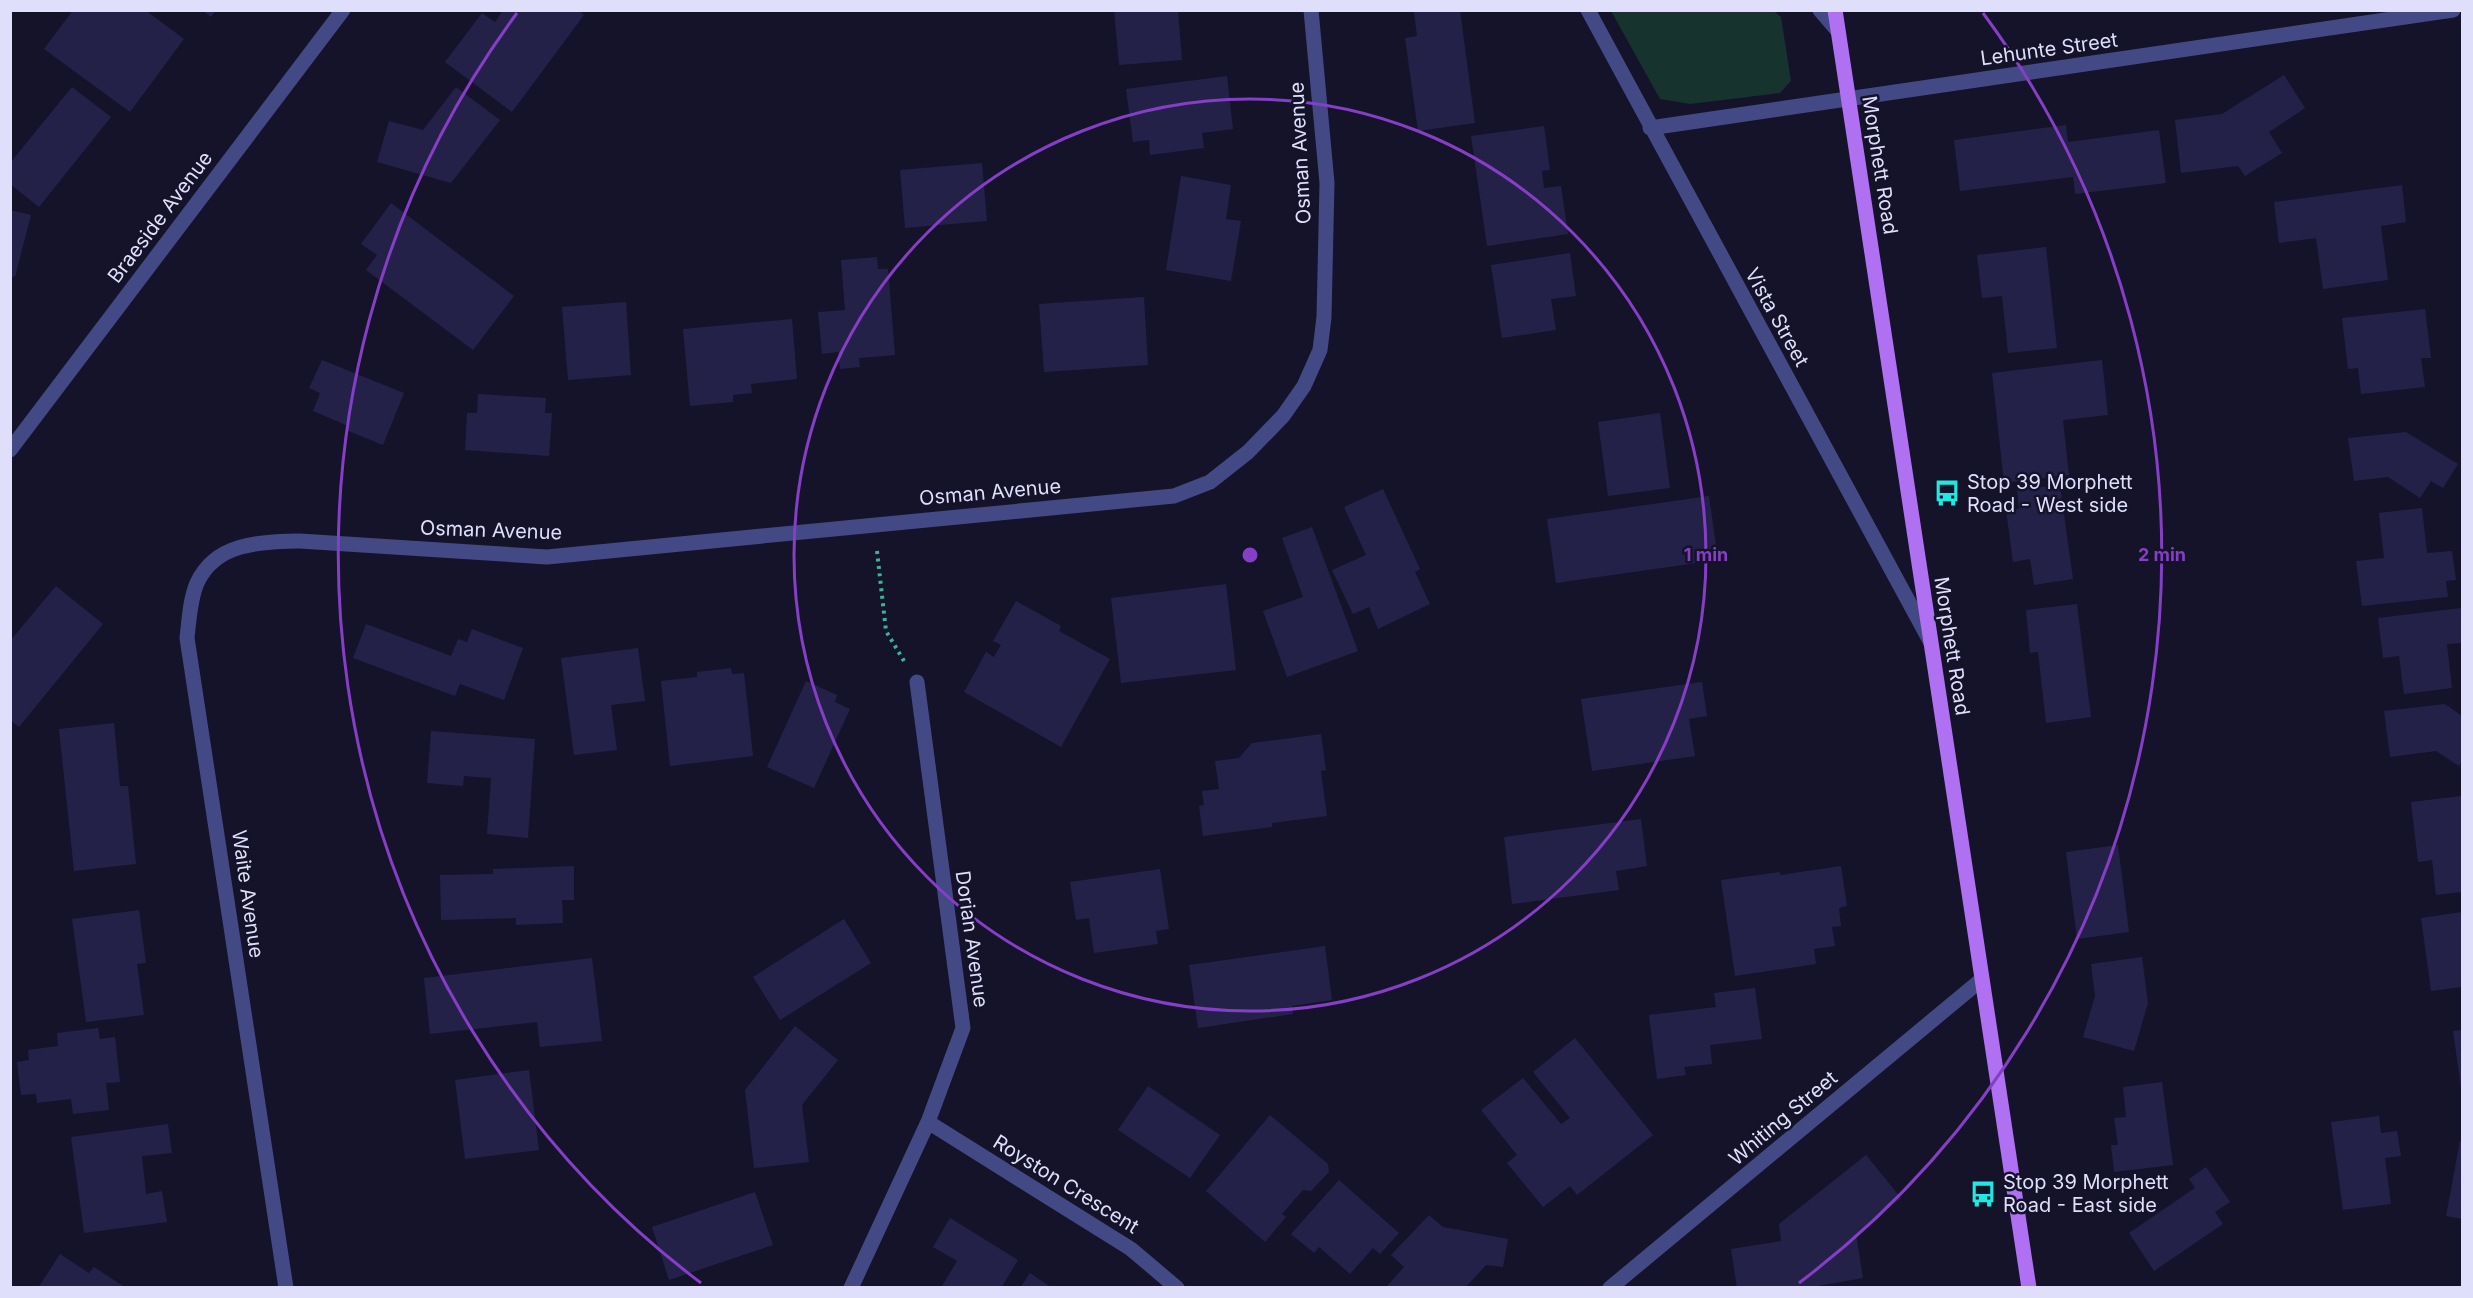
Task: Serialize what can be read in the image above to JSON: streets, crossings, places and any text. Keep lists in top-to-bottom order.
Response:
{
  "streets": {
    "main road": ["Morphett Road"],
    "street": [
      "Lehunte Street",
      "Osman Avenue",
      "Braeside Avenue",
      "Vista Street",
      "Waite Avenue",
      "Dorian Avenue",
      "Whiting Street",
      "Royston Crescent"
    ]
  },
  "crossings": [
    ["Lehunte Street", "Morphett Road"],
    ["Lehunte Street", "Vista Street"],
    ["Osman Avenue", "Waite Avenue"],
    ["Morphett Road", "Vista Street"],
    ["Morphett Road", "Whiting Street"],
    ["Dorian Avenue", "Royston Crescent"]
  ],
  "places": {
    "bus stop": ["Stop 39 Morphett Road - West side", "Stop 39 Morphett Road - East side"]
  },
  "rings": ["1 min", "2 min"]
}
